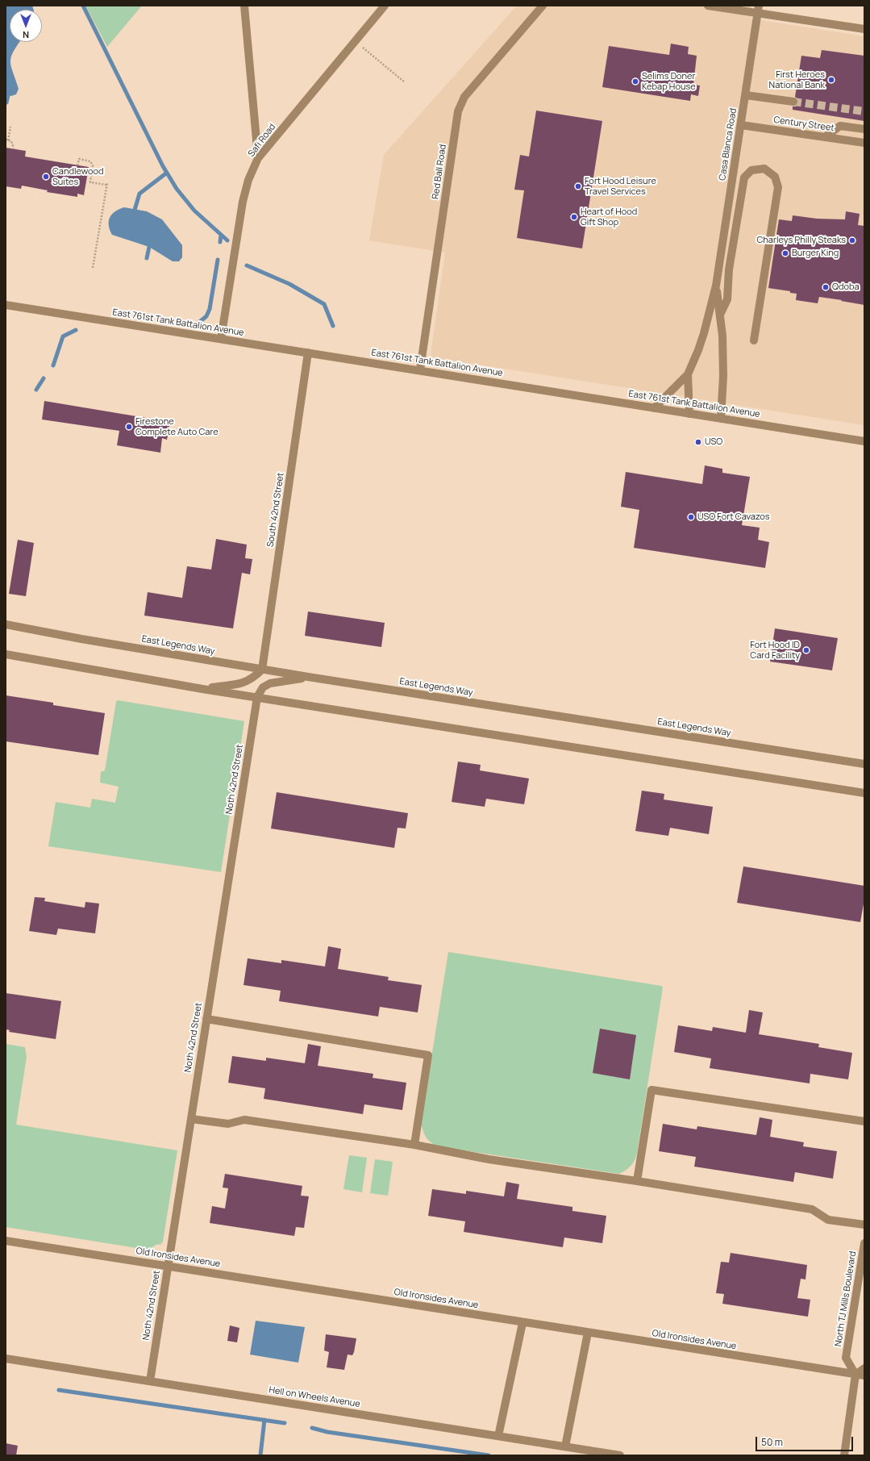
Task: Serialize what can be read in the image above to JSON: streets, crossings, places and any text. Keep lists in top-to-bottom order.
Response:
{
  "streets": {
    "street": [
      "Century Street",
      "Safi Road",
      "Casa Blanca Road",
      "Red Ball Road",
      "East 761st Tank Battalion Avenue",
      "South 42nd Street",
      "East Legends Way",
      "Noth 42nd Street",
      "Old Ironsides Avenue",
      "North TJ Mills Boulevard",
      "Hell on Wheels Avenue"
    ]
  },
  "crossings": [
    ["Century Street", "Casa Blanca Road"],
    ["Safi Road", "East 761st Tank Battalion Avenue"],
    ["Casa Blanca Road", "East 761st Tank Battalion Avenue"],
    ["Red Ball Road", "East 761st Tank Battalion Avenue"],
    ["East 761st Tank Battalion Avenue", "South 42nd Street"],
    ["South 42nd Street", "East Legends Way"],
    ["Noth 42nd Street", "Old Ironsides Avenue"],
    ["Noth 42nd Street", "Hell on Wheels Avenue"],
    ["Old Ironsides Avenue", "North TJ Mills Boulevard"]
  ],
  "places": [
    "First Heroes National Bank",
    "Selims Doner Kebap House",
    "Candlewood Suites",
    "Fort Hood Leisure Travel Services",
    "Heart of Hood Gift Shop",
    "Charleys Philly Steaks",
    "Burger King",
    "Qdoba",
    "Firestone Complete Auto Care",
    "USO",
    "USO Fort Cavazos",
    "Fort Hood ID Card Facility"
  ],
  "scale_bar": "50 m",
  "north": "bottom"
}
